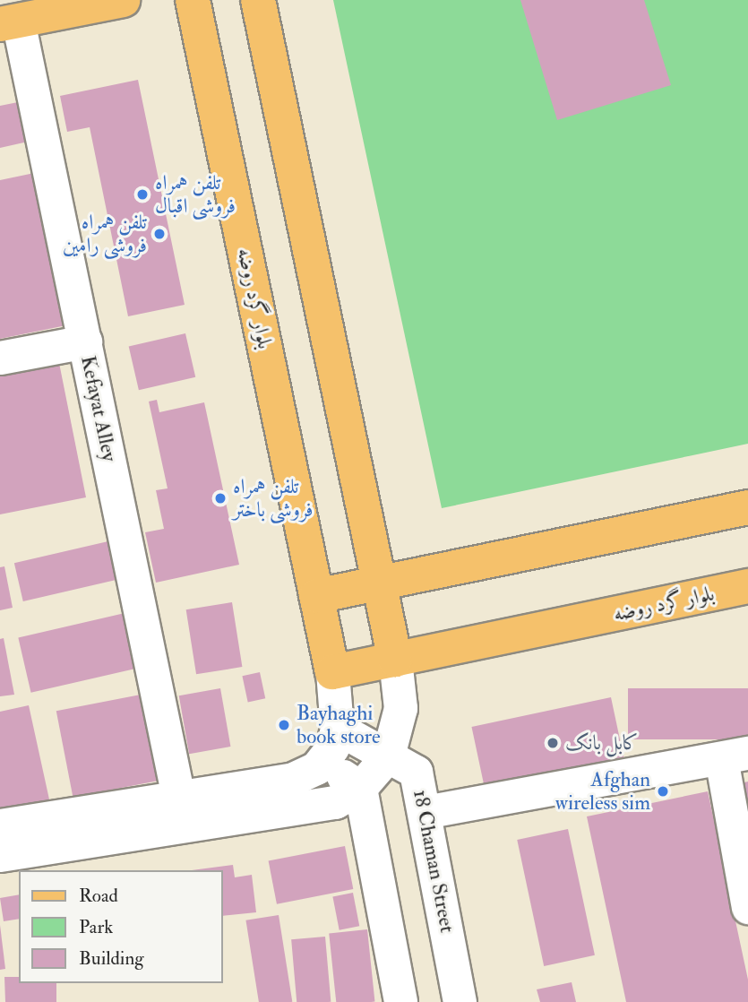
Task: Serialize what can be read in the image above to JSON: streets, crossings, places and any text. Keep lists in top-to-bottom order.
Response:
{
  "streets": {
    "main road": ["بلوار گرد روضه"],
    "street": ["Kefayat Alley", "18 Chaman Street"]
  },
  "places": [
    "تلفن همراه فروشی اقبال",
    "تلفن همراه فروشی رامین",
    "تلفن همراه فروشی باختر",
    "Bayhaghi book store",
    "کابل بانک",
    "Afghan wireless sim"
  ],
  "legend": ["Road", "Park", "Building"]
}
